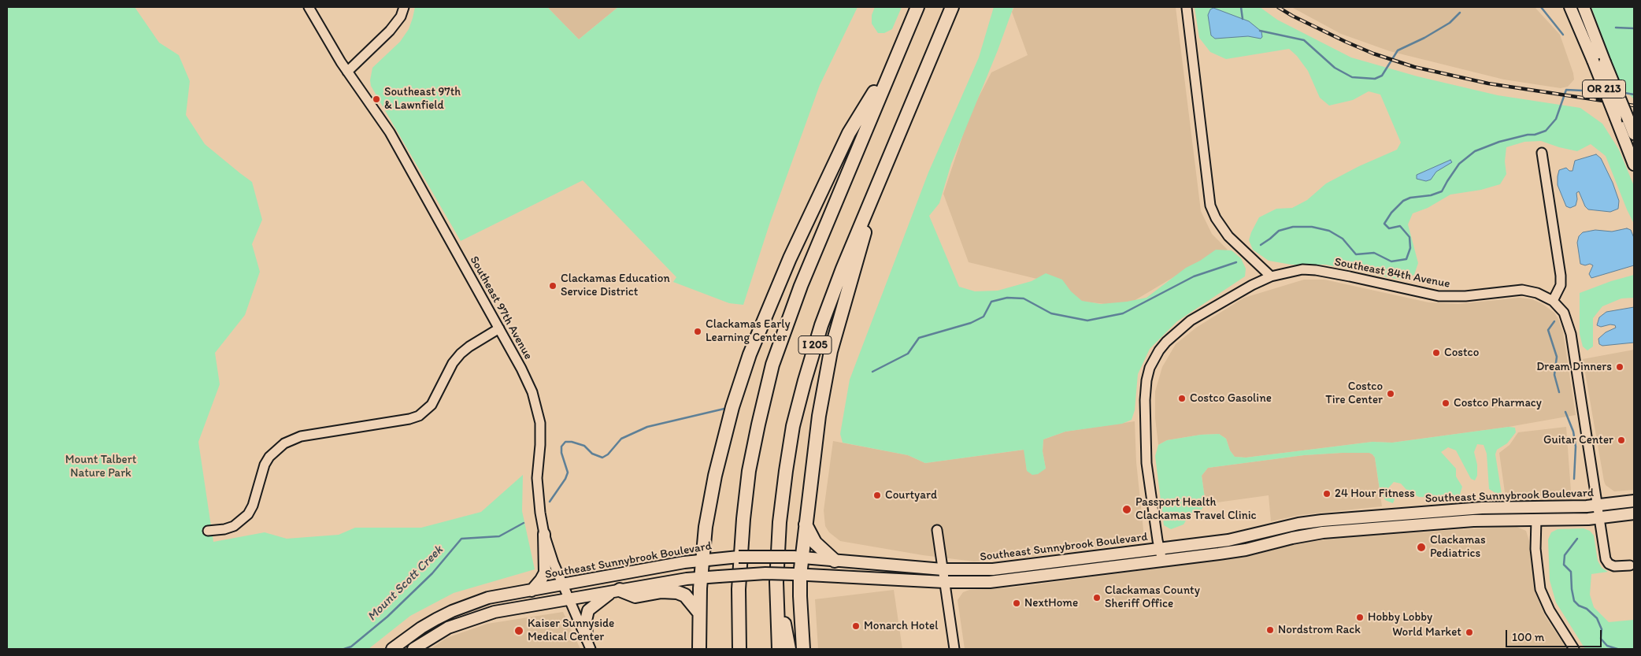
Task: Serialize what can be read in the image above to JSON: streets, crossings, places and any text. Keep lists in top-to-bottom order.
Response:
{
  "streets": {
    "highway": ["I 205"],
    "main road": ["OR 213", "Southeast Sunnybrook Boulevard"],
    "street": ["Southeast 84th Avenue", "Southeast 97th Avenue"]
  },
  "crossings": [
    ["Southeast 84th Avenue", "Southeast Sunnybrook Boulevard"],
    ["Southeast 97th Avenue", "Southeast Sunnybrook Boulevard"]
  ],
  "water": ["Mount Scott Creek"],
  "parks": ["Mount Talbert Nature Park"],
  "places": [
    "Southeast 97th & Lawnfield",
    "Clackamas Education Service District",
    "Clackamas Early Learning Center",
    "Costco",
    "Dream Dinners",
    "Costco Tire Center",
    "Costco Gasoline",
    "Costco Pharmacy",
    "Guitar Center",
    "24 Hour Fitness",
    "Courtyard",
    "Passport Health Clackamas Travel Clinic",
    "Clackamas Pediatrics",
    "Clackamas County Sheriff Office",
    "NextHome",
    "Hobby Lobby",
    "Monarch Hotel",
    "Nordstrom Rack",
    "Kaiser Sunnyside Medical Center",
    "World Market"
  ],
  "scale_bar": "100 m"
}
